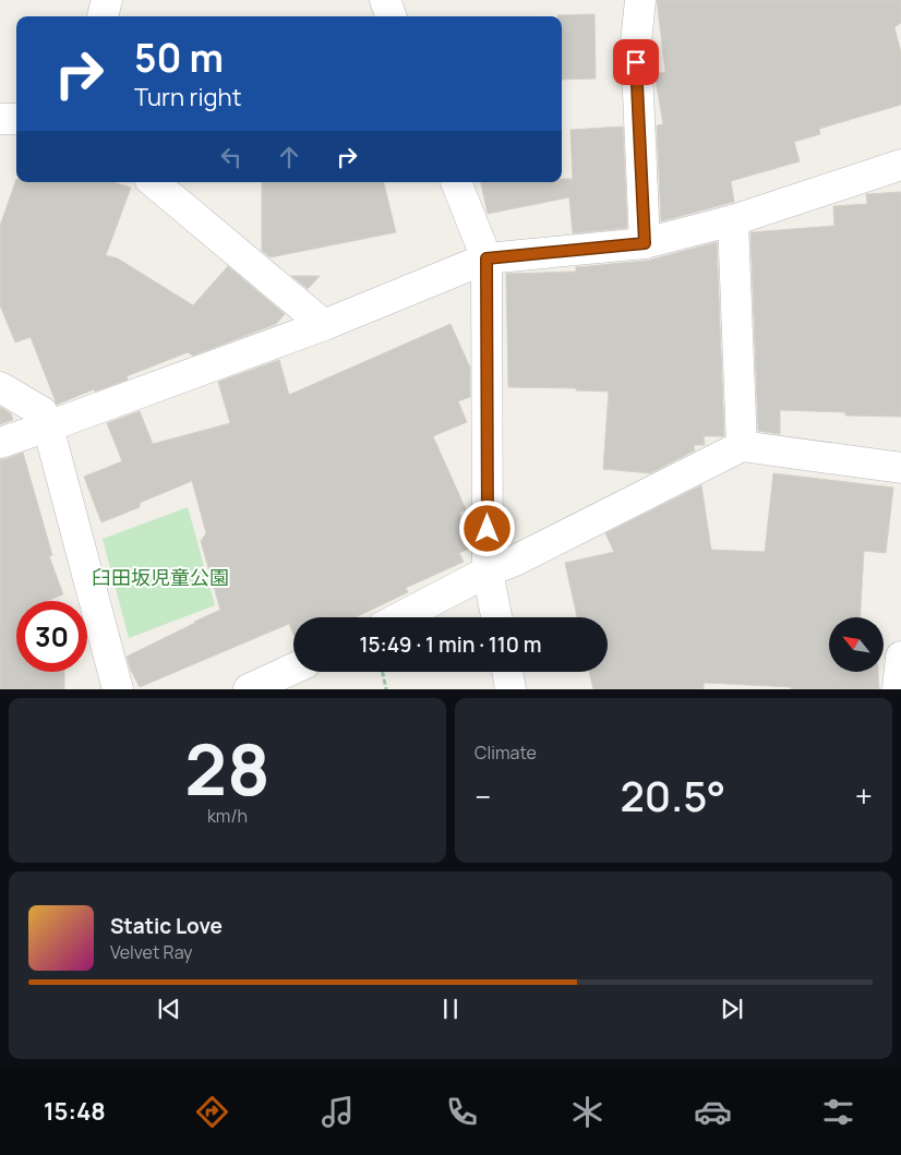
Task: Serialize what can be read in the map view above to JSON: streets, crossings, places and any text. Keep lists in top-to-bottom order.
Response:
{
  "parks": ["臼田坂児童公園"],
  "north": "top left",
  "page": {
    "turn": ["50 m", "Turn right"],
    "limit": "30",
    "trip": "15:49 · 1 min · 110 m",
    "tile": [
      ["28", "km/h"],
      "Climate"
    ],
    "heat": ["−", "20.5°", "+"],
    "song": ["Static Love", "Velvet Ray"],
    "tabs": "15:48"
  }
}
